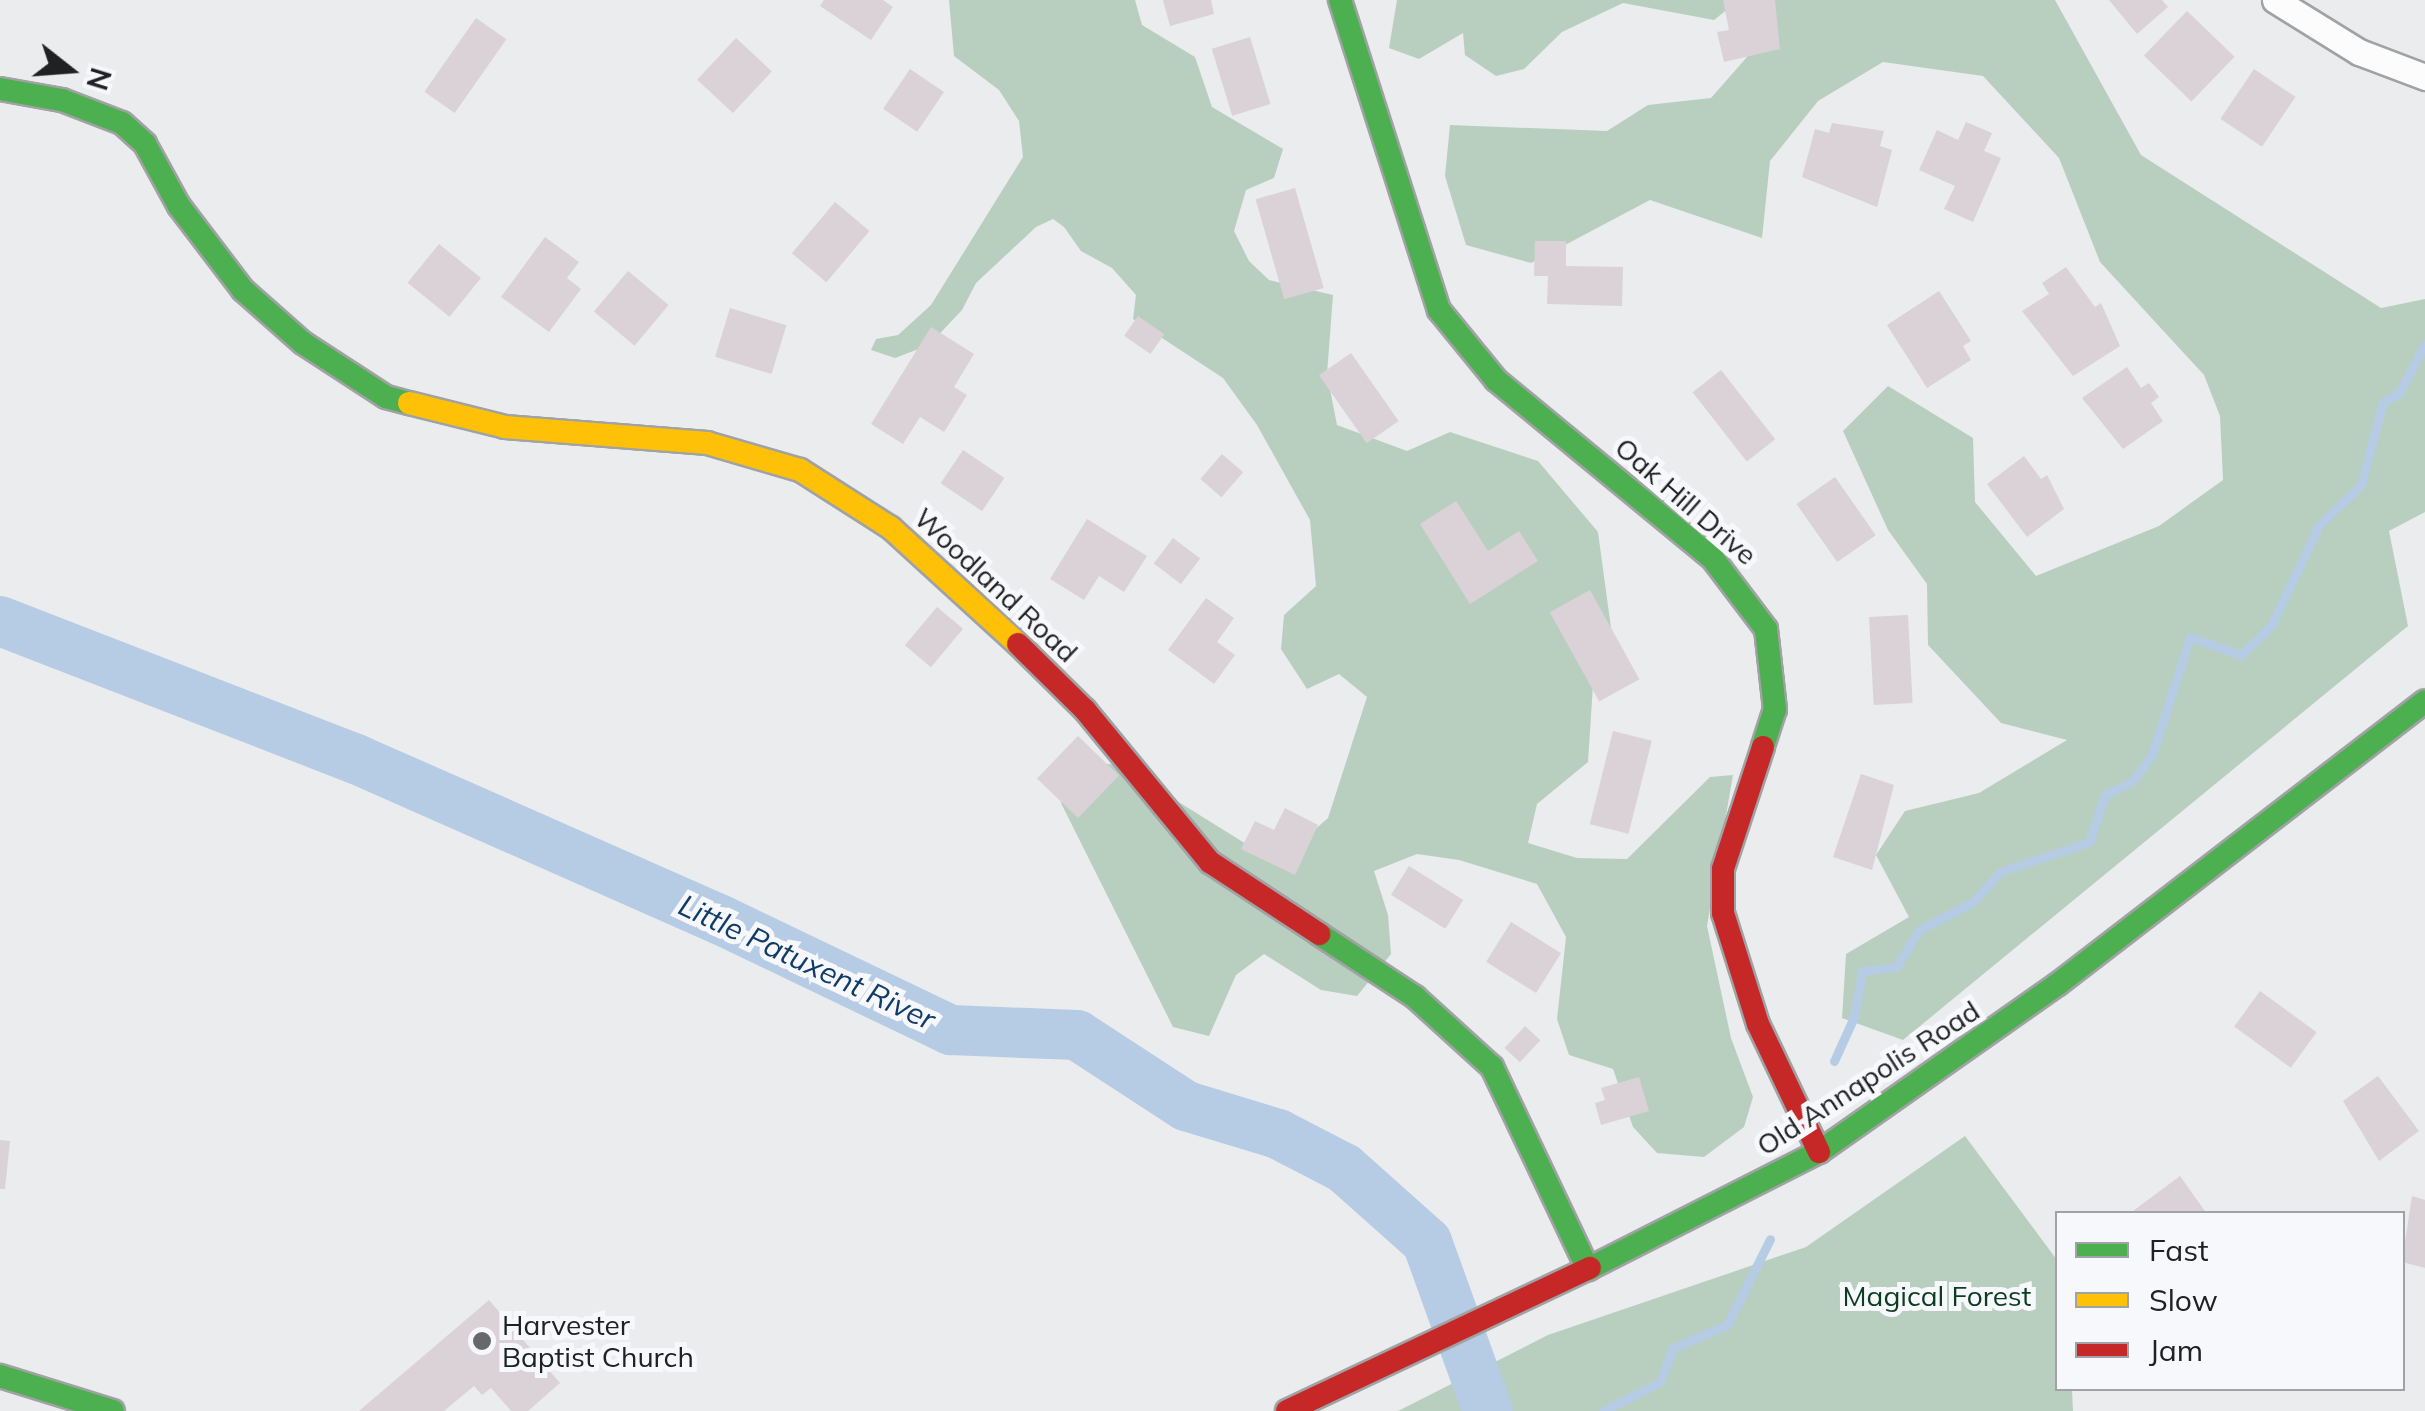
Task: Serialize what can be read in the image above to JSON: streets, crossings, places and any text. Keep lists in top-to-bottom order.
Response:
{
  "streets": {
    "street": ["Oak Hill Drive", "Woodland Road", "Old Annapolis Road"]
  },
  "crossings": [
    ["Oak Hill Drive", "Old Annapolis Road"],
    ["Woodland Road", "Old Annapolis Road"]
  ],
  "water": ["Little Patuxent River"],
  "parks": ["Magical Forest"],
  "places": ["Harvester Baptist Church"],
  "legend": ["Fast", "Slow", "Jam"],
  "north": "right"
}
